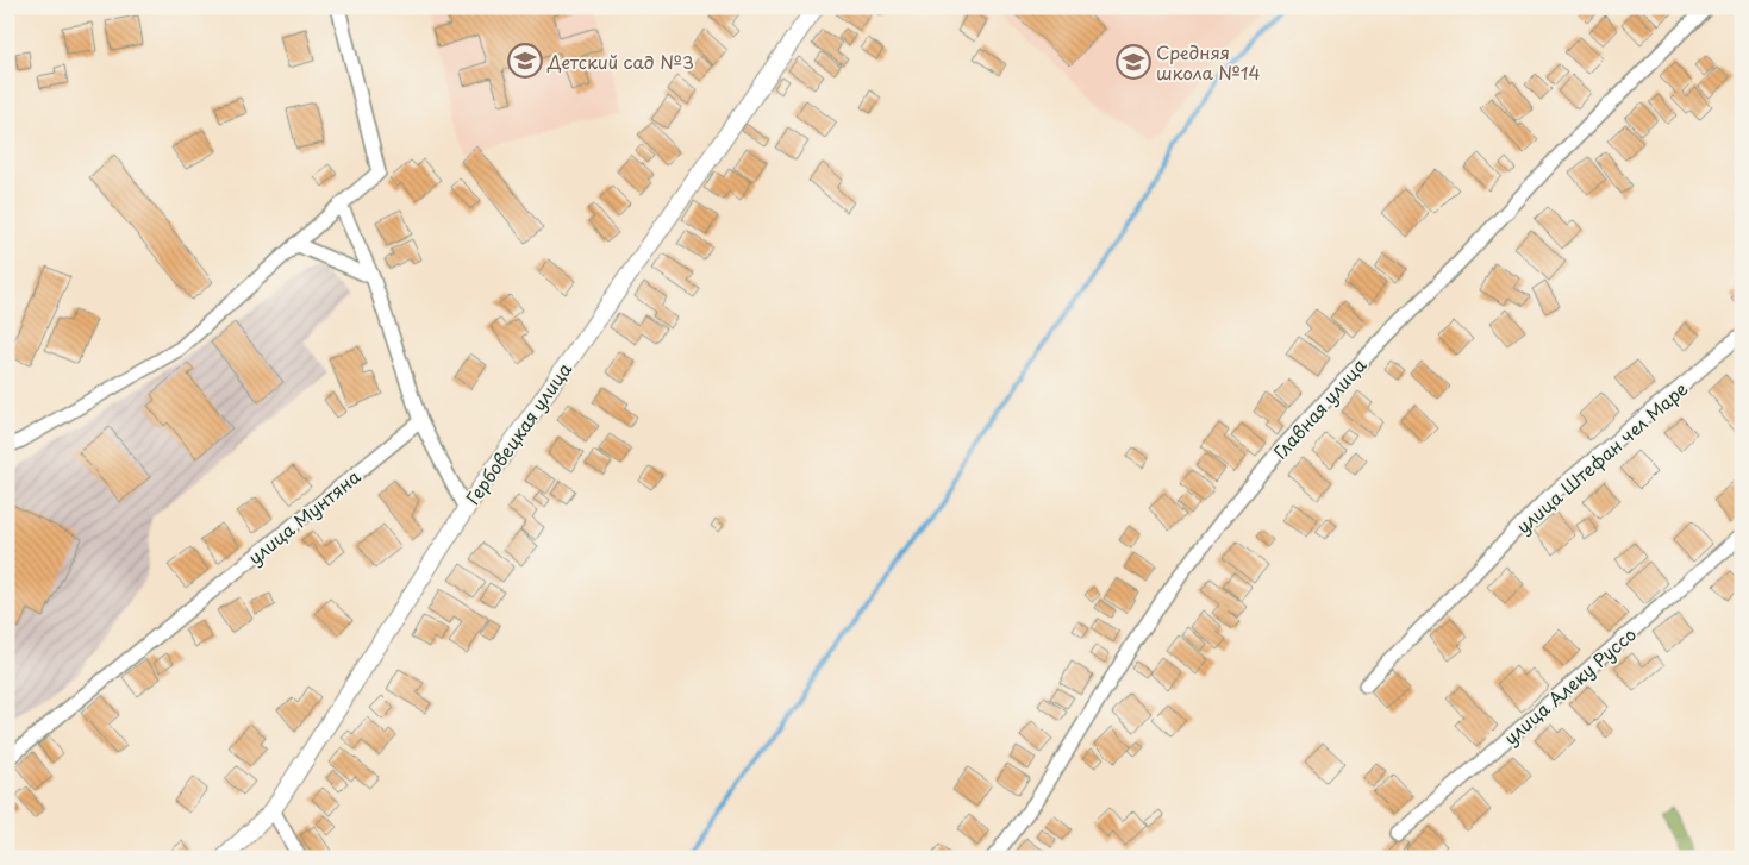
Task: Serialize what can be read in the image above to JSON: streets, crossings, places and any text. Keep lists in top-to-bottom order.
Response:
{
  "streets": {
    "street": [
      "Главная улица",
      "Гербовецкая улица",
      "улица Штефан чел Маре",
      "улица Мунтяна",
      "улица Алеку Руссо"
    ]
  },
  "places": {
    "school or university": ["Детский сад №3", "Средняя школа №14"]
  }
}
